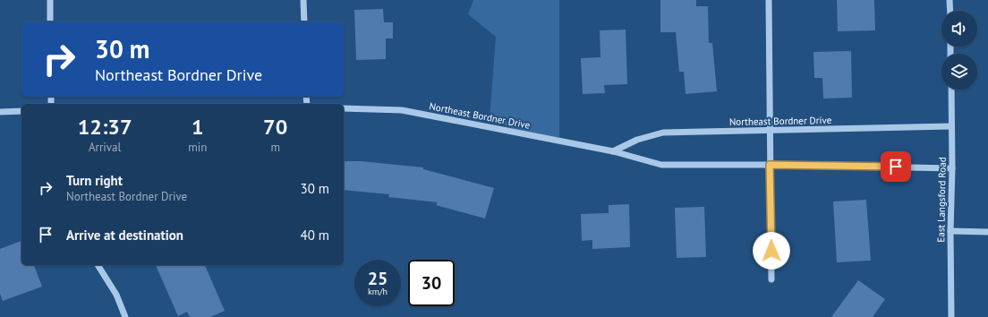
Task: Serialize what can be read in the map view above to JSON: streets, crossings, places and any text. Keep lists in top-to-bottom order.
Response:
{
  "streets": {
    "street": ["Northeast Bordner Drive", "East Langsford Road"]
  },
  "crossings": [
    ["Northeast Bordner Drive", "East Langsford Road"]
  ],
  "page": {
    "turn": ["30 m", "Northeast Bordner Drive"],
    "eta": [
      "12:37",
      "Arrival",
      "1",
      "min",
      "70",
      "m"
    ],
    "list": [
      {
        "name": "Turn right",
        "note": "Northeast Bordner Drive",
        "value": "30 m"
      },
      {
        "name": "Arrive at destination",
        "value": "40 m"
      }
    ],
    "speed": "25 km/h",
    "limit": "30"
  }
}
